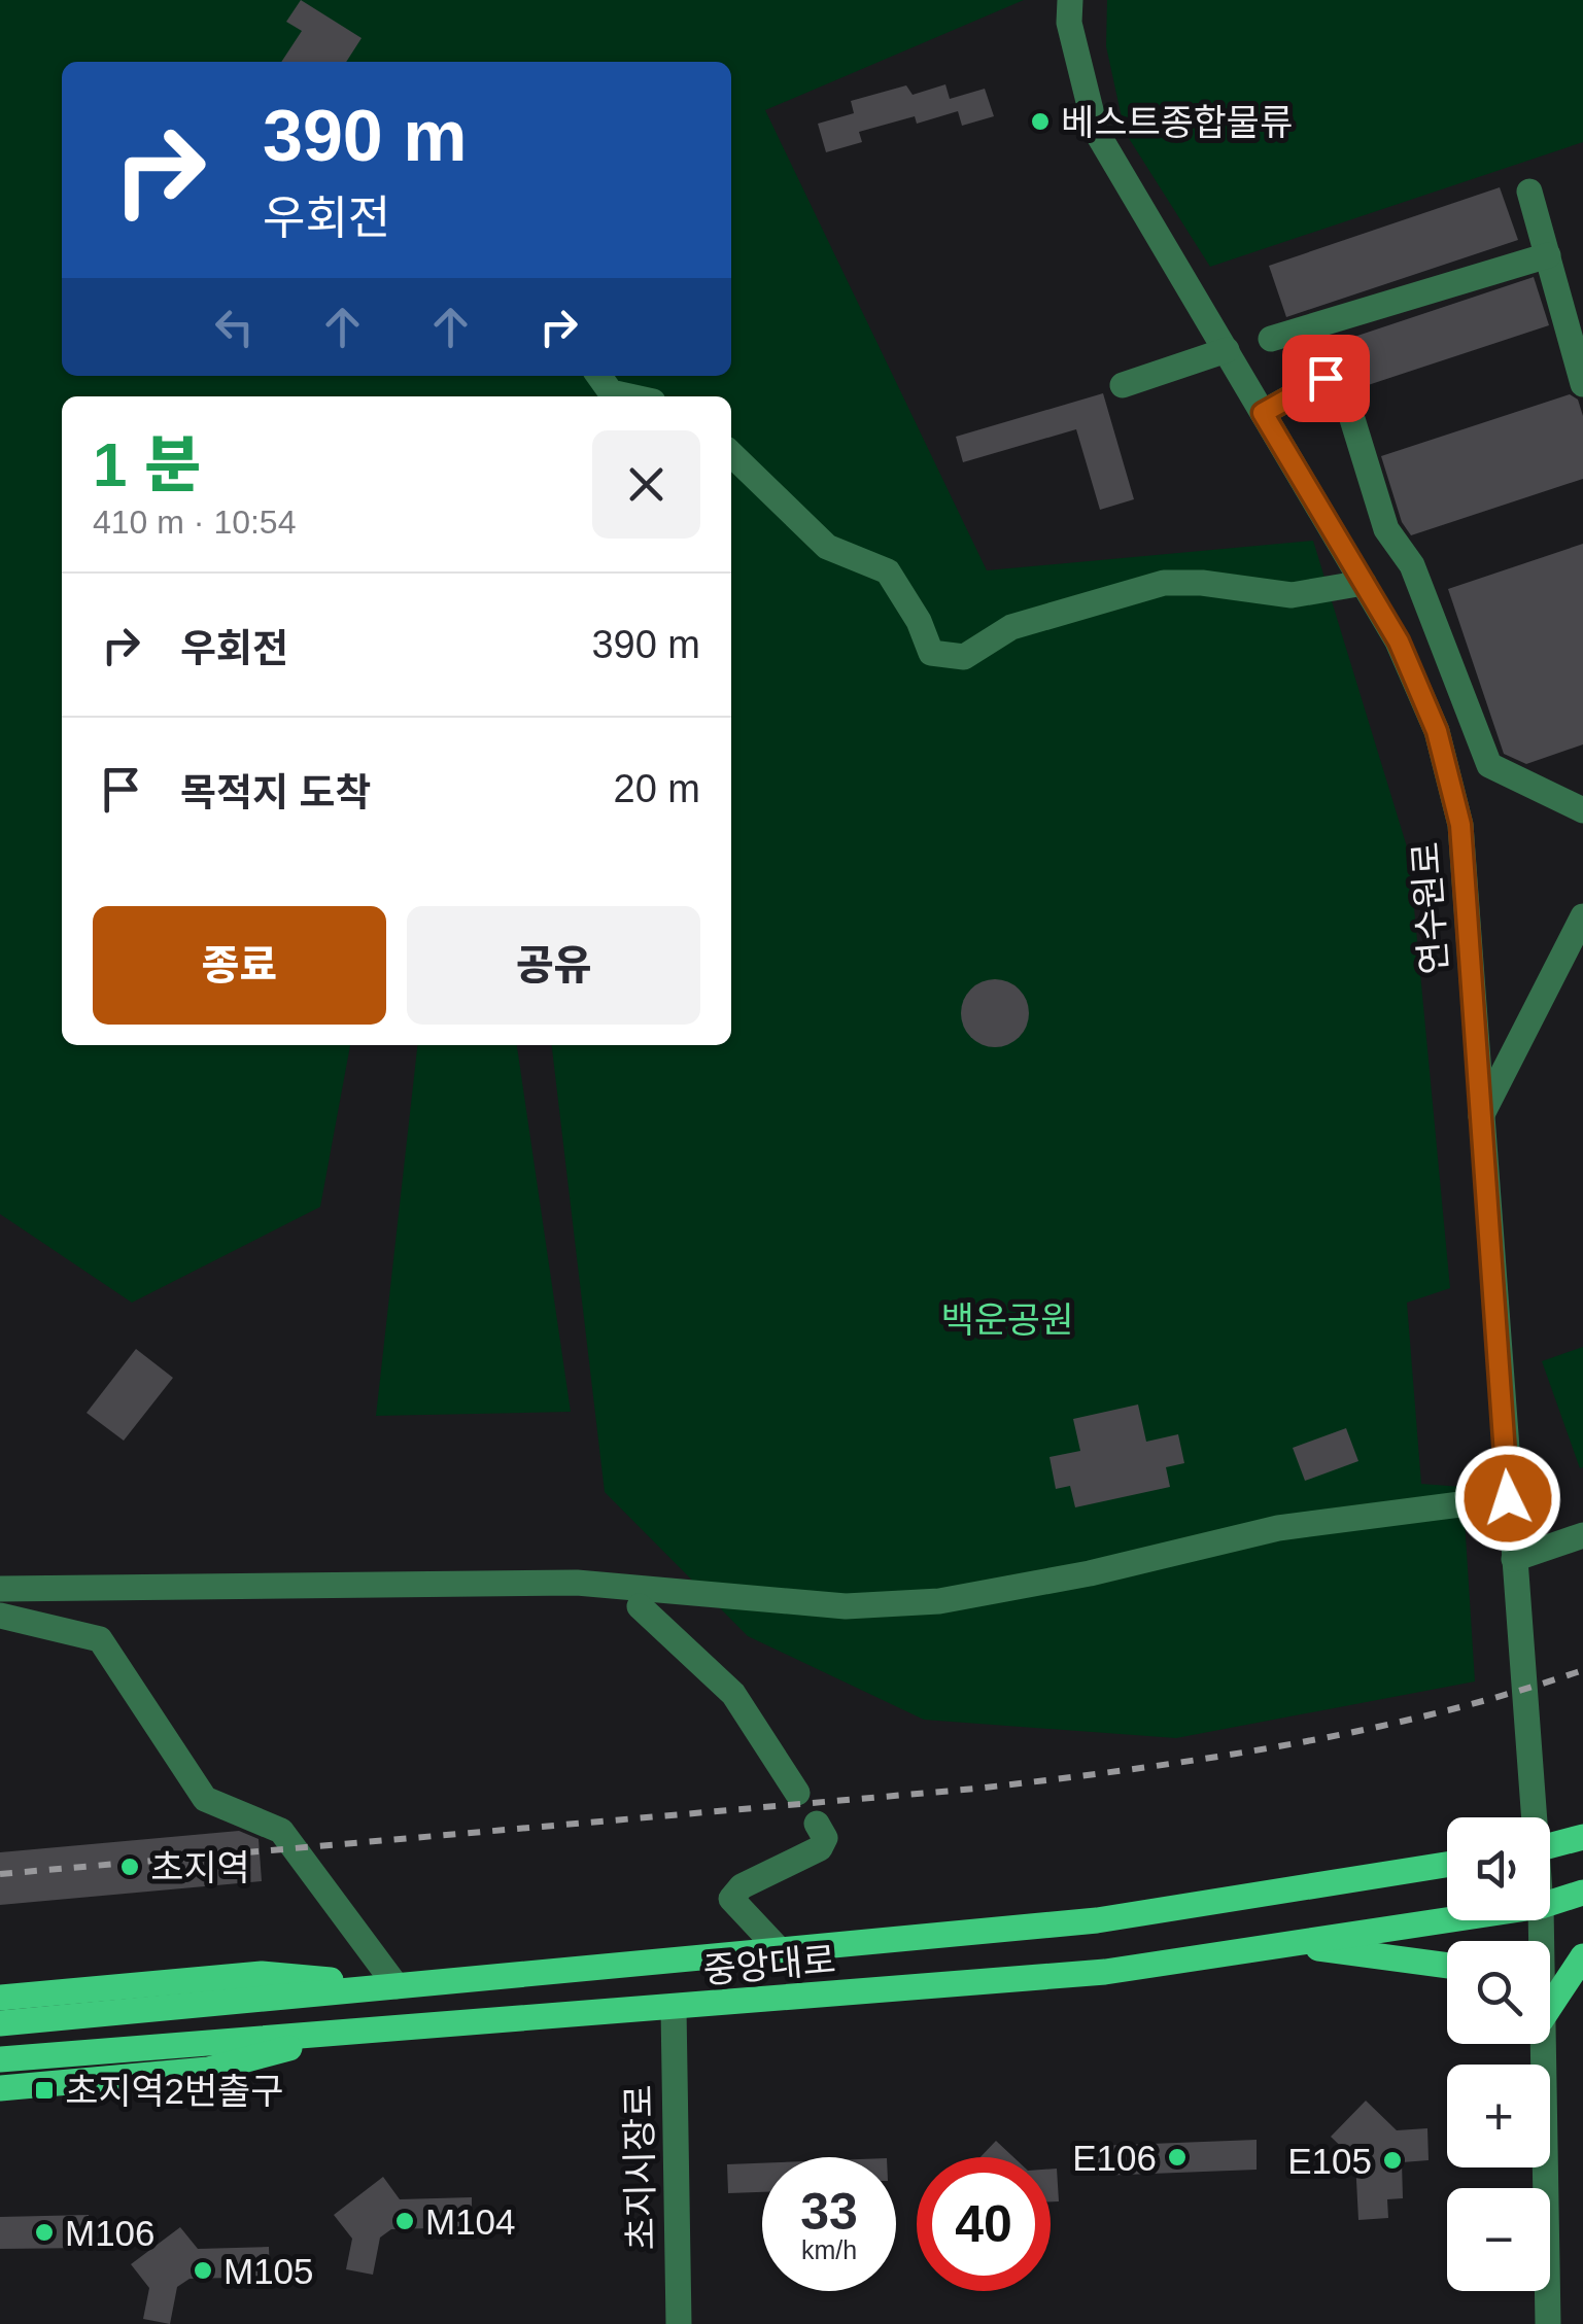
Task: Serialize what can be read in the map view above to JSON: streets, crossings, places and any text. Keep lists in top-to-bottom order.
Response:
{
  "streets": {
    "main road": ["중앙대로"],
    "street": ["연수원로", "초지시장로"]
  },
  "crossings": [
    ["중앙대로", "초지시장로"]
  ],
  "parks": ["백운공원"],
  "places": {
    "other": [
      "베스트종합물류",
      "초지역",
      "E106",
      "E105",
      "M104",
      "M106",
      "M105"
    ],
    "transit": ["초지역2번출구"]
  },
  "page": {
    "turn": ["390 m", "우회전"],
    "heading": ["1 분", "410 m · 10:54"],
    "list": [
      {
        "name": "우회전",
        "value": "390 m"
      },
      {
        "name": "목적지 도착",
        "value": "20 m"
      }
    ],
    "buttons": ["종료", "공유"],
    "map_buttons": ["+", "−"],
    "speed": "33 km/h",
    "limit": "40"
  }
}
